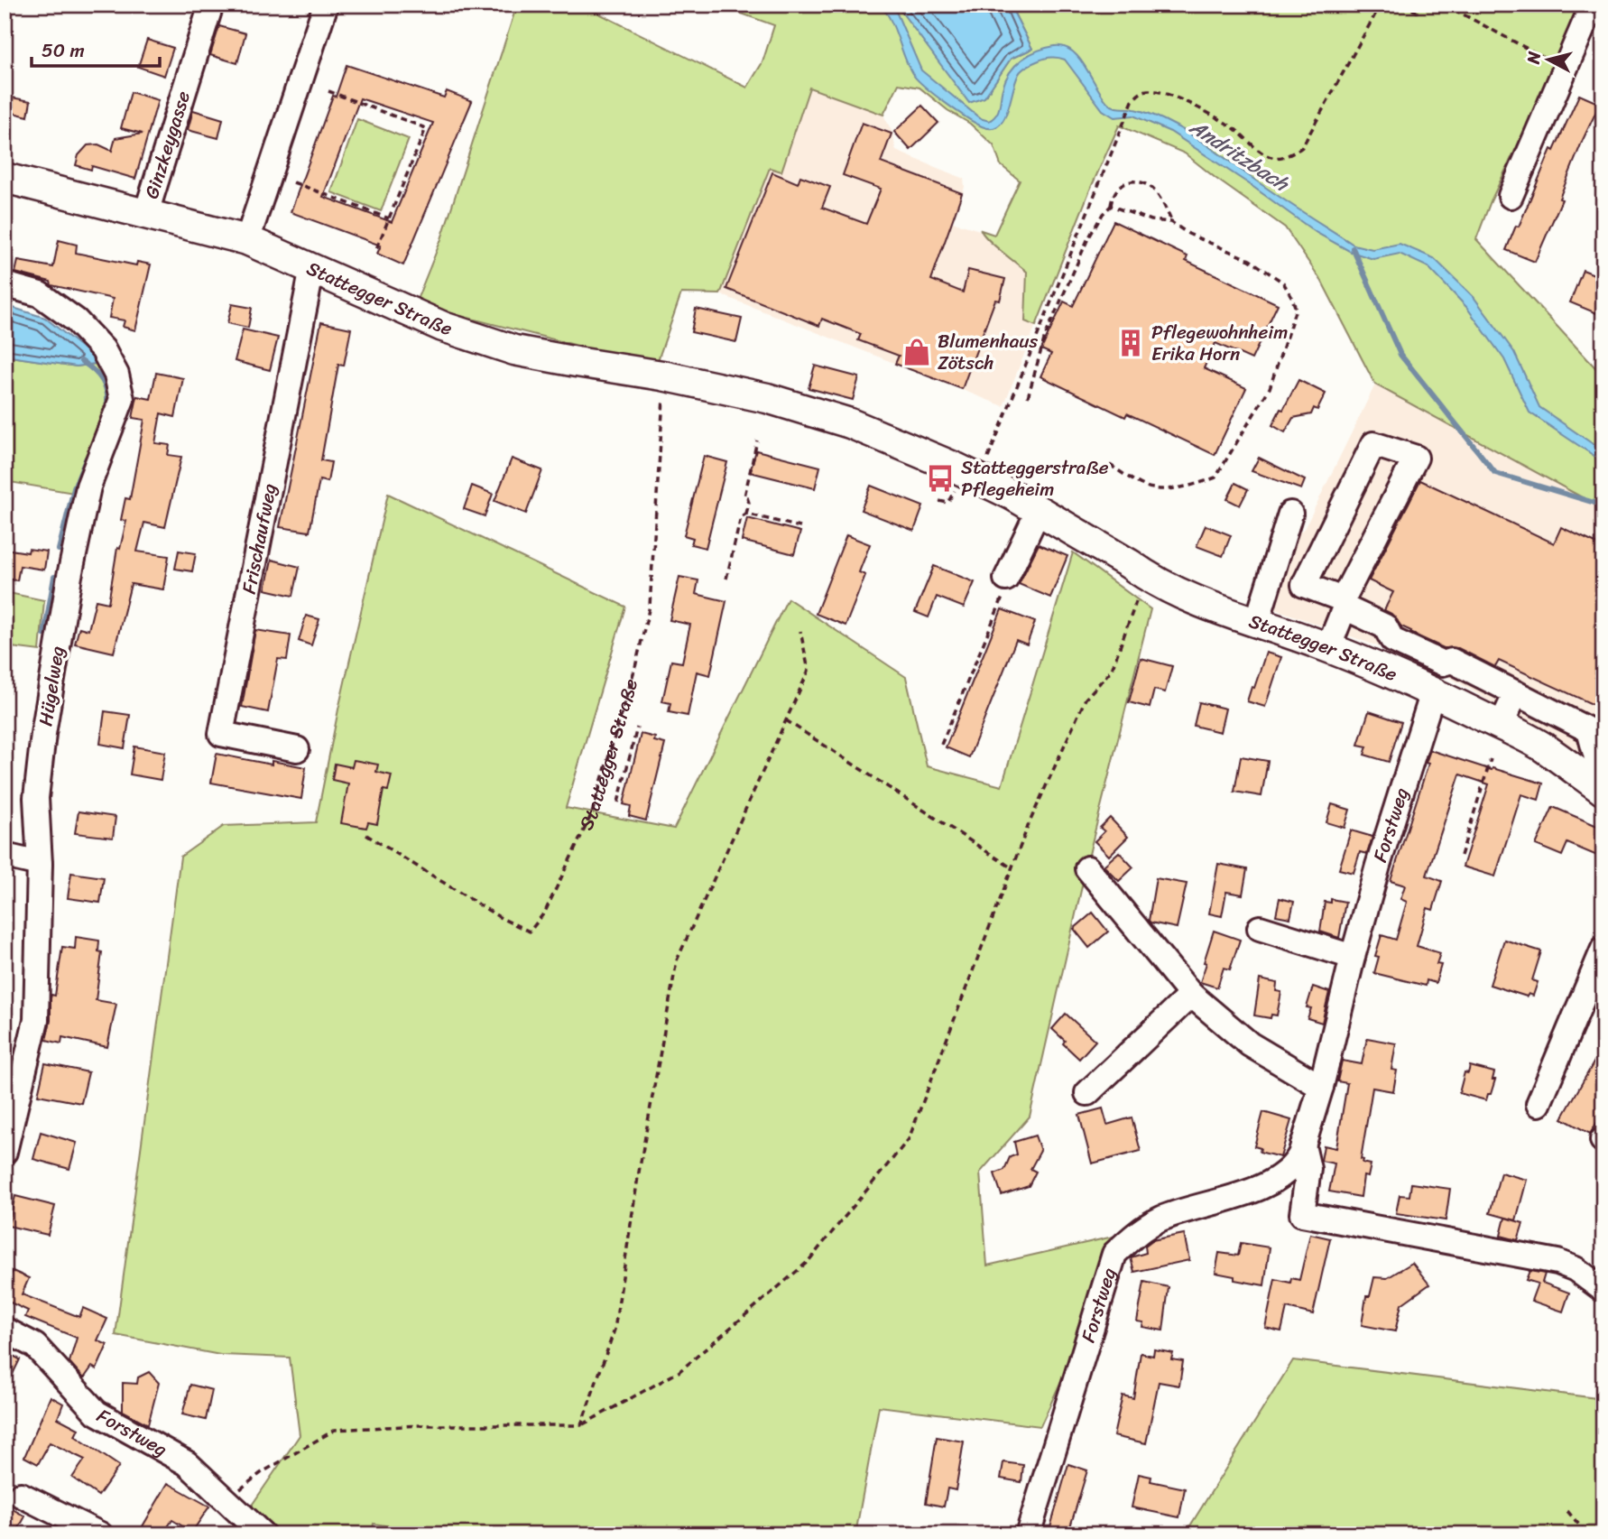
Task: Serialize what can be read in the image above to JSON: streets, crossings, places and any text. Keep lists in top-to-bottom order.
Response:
{
  "streets": {
    "main road": ["Stattegger Straße"],
    "street": [
      "Ginzkeygasse",
      "Frischaufweg",
      "Hügelweg",
      "Forstweg"
    ]
  },
  "crossings": [
    ["Ginzkeygasse", "Stattegger Straße"],
    ["Stattegger Straße", "Frischaufweg"],
    ["Stattegger Straße", "Forstweg"]
  ],
  "water": ["Andritzbach"],
  "places": {
    "building": ["Pflegewohnheim Erika Horn"],
    "shop": ["Blumenhaus Zötsch"],
    "bus stop": ["Statteggerstraße Pflegeheim"]
  },
  "scale_bar": "50 m",
  "north": "left"
}
